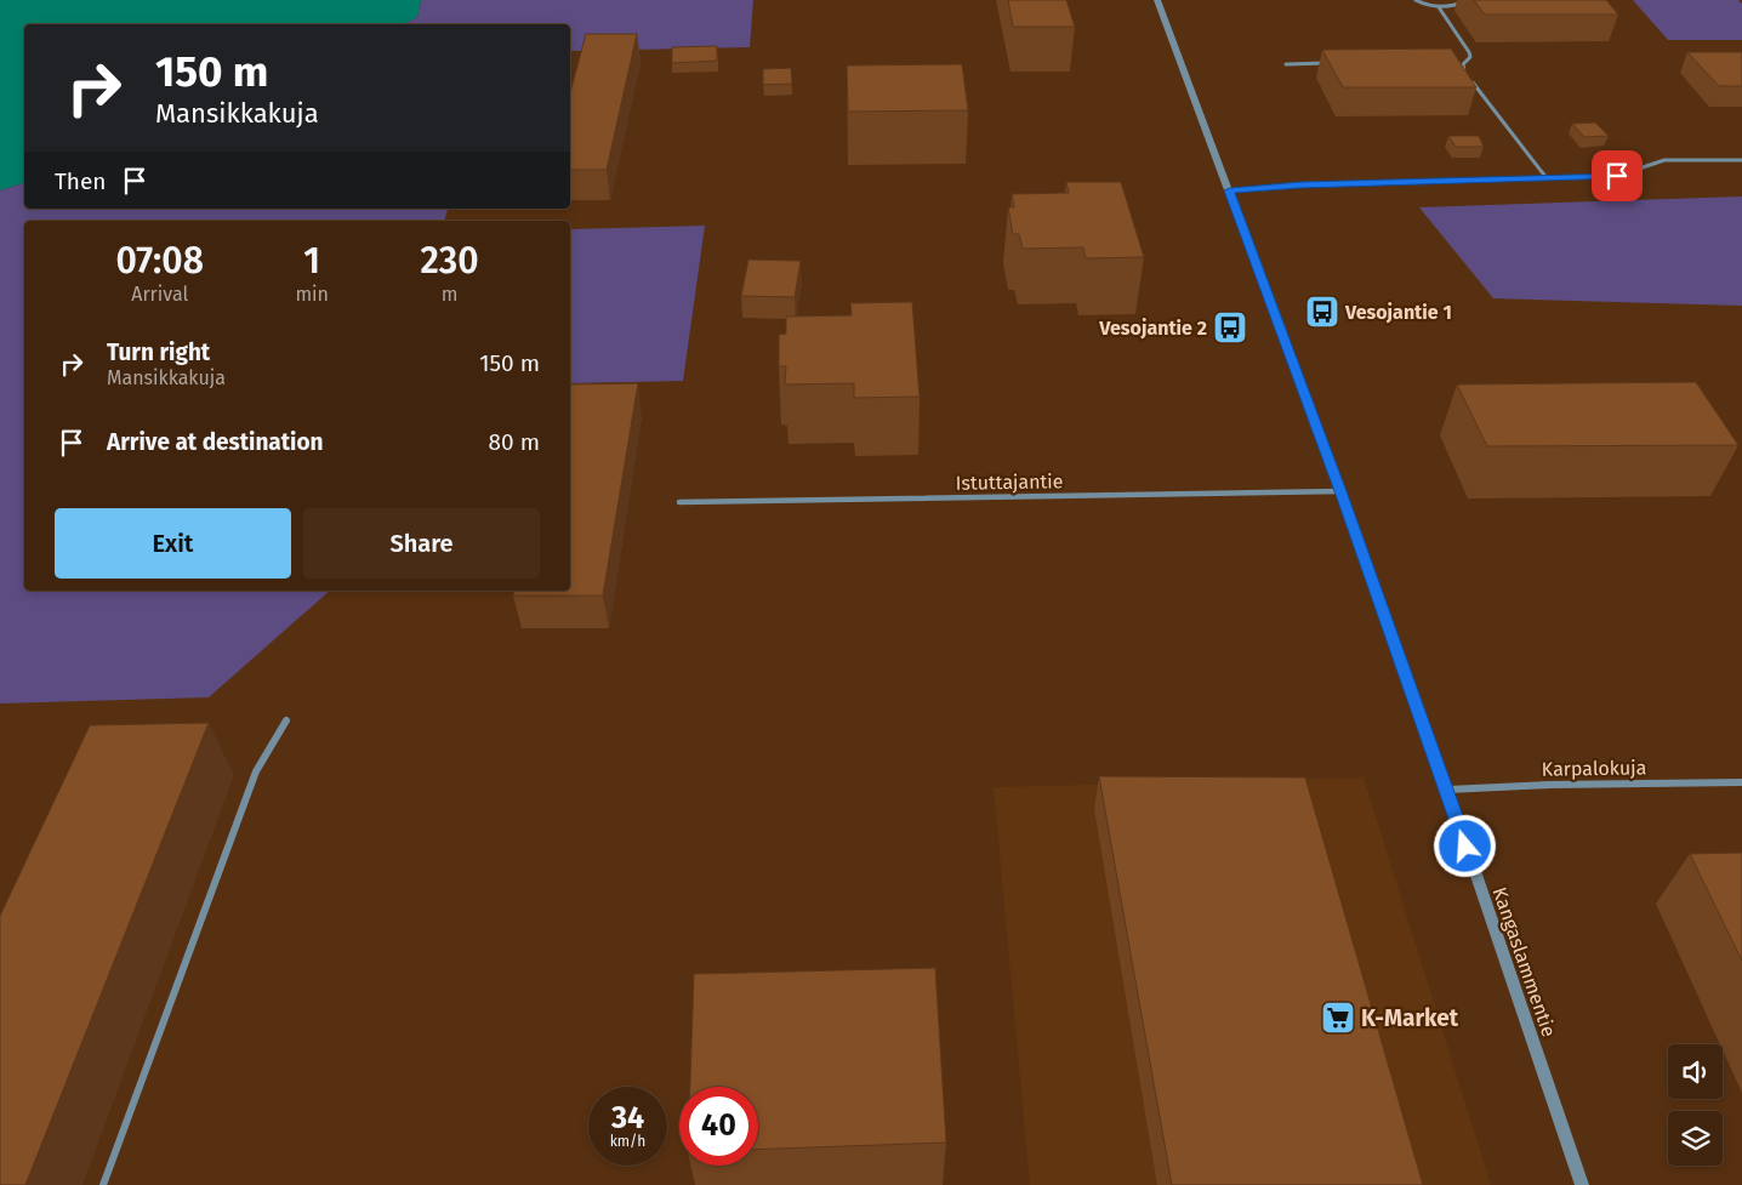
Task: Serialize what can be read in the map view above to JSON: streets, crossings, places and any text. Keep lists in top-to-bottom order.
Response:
{
  "streets": {
    "street": ["Istuttajantie", "Karpalokuja", "Kangaslammentie"]
  },
  "crossings": [
    ["Istuttajantie", "Kangaslammentie"],
    ["Karpalokuja", "Kangaslammentie"]
  ],
  "places": {
    "bus stop": ["Vesojantie 1", "Vesojantie 2"],
    "supermarket": ["K-Market"]
  },
  "page": {
    "turn": ["150 m", "Mansikkakuja"],
    "then": "Then",
    "eta": [
      "07:08",
      "Arrival",
      "1",
      "min",
      "230",
      "m"
    ],
    "list": [
      {
        "name": "Turn right",
        "note": "Mansikkakuja",
        "value": "150 m"
      },
      {
        "name": "Arrive at destination",
        "value": "80 m"
      }
    ],
    "buttons": ["Exit", "Share"],
    "speed": "34 km/h",
    "limit": "40"
  }
}
